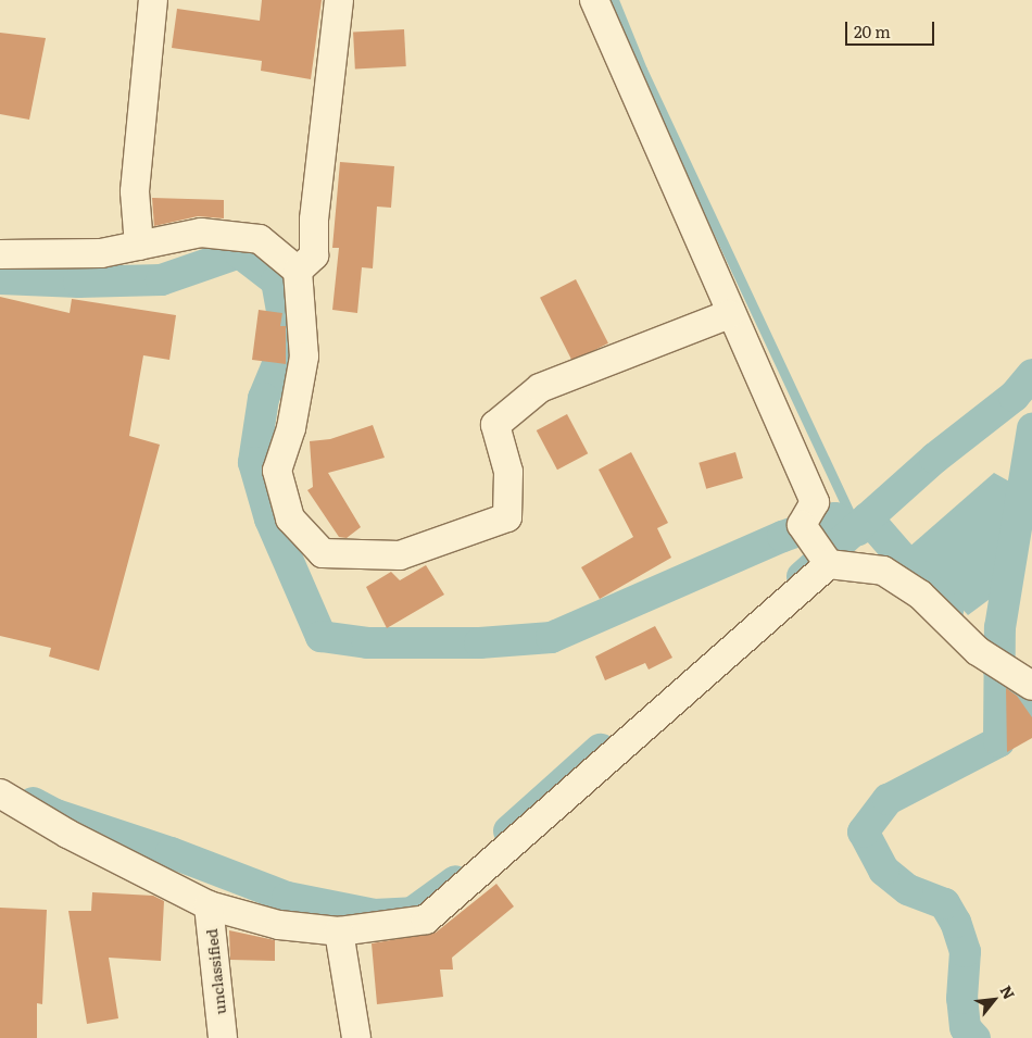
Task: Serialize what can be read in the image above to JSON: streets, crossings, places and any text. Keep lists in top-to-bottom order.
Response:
{
  "streets": {
    "street": ["unclassified"]
  },
  "scale_bar": "20 m",
  "north": "top right"
}
